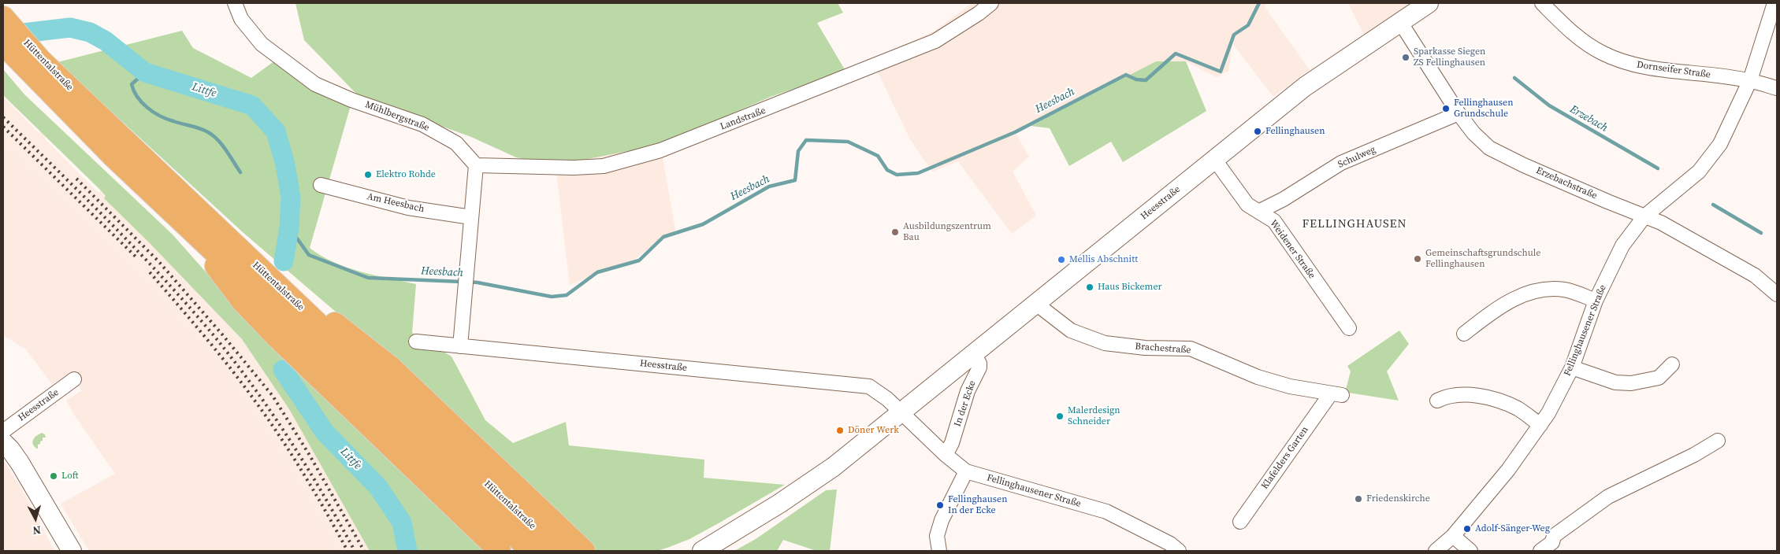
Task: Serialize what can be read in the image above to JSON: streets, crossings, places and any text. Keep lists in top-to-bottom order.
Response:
{
  "streets": {
    "highway": ["Hüttentalstraße"],
    "main road": ["Heesstraße"],
    "street": [
      "Dornseifer Straße",
      "Mühlbergstraße",
      "Landstraße",
      "Schulweg",
      "Erzebachstraße",
      "Am Heesbach",
      "Weidener Straße",
      "Fellinghausener Straße",
      "Brachestraße",
      "In der Ecke",
      "Klafelders Garten"
    ]
  },
  "crossings": [
    ["Dornseifer Straße", "Fellinghausener Straße"],
    ["Mühlbergstraße", "Landstraße"],
    ["Schulweg", "Erzebachstraße"],
    ["Schulweg", "Weidener Straße"],
    ["Erzebachstraße", "Heesstraße"],
    ["Erzebachstraße", "Fellinghausener Straße"],
    ["Heesstraße", "Weidener Straße"],
    ["Heesstraße", "Fellinghausener Straße"],
    ["Heesstraße", "Brachestraße"],
    ["Heesstraße", "In der Ecke"],
    ["Fellinghausener Straße", "In der Ecke"],
    ["Brachestraße", "Klafelders Garten"]
  ],
  "districts": ["FELLINGHAUSEN"],
  "water": ["Littfe", "Heesbach", "Erzebach"],
  "places": [
    "Sparkasse Siegen ZS Fellinghausen",
    "Fellinghausen Grundschule",
    "Fellinghausen",
    "Elektro Rohde",
    "Ausbildungszentrum Bau",
    "Gemeinschaftsgrundschule Fellinghausen",
    "Mellis Abschnitt",
    "Haus Bickemer",
    "Malerdesign Schneider",
    "Döner Werk",
    "Loft",
    "Friedenskirche",
    "Fellinghausen In der Ecke",
    "Adolf-Sänger-Weg"
  ],
  "north": "bottom"
}
